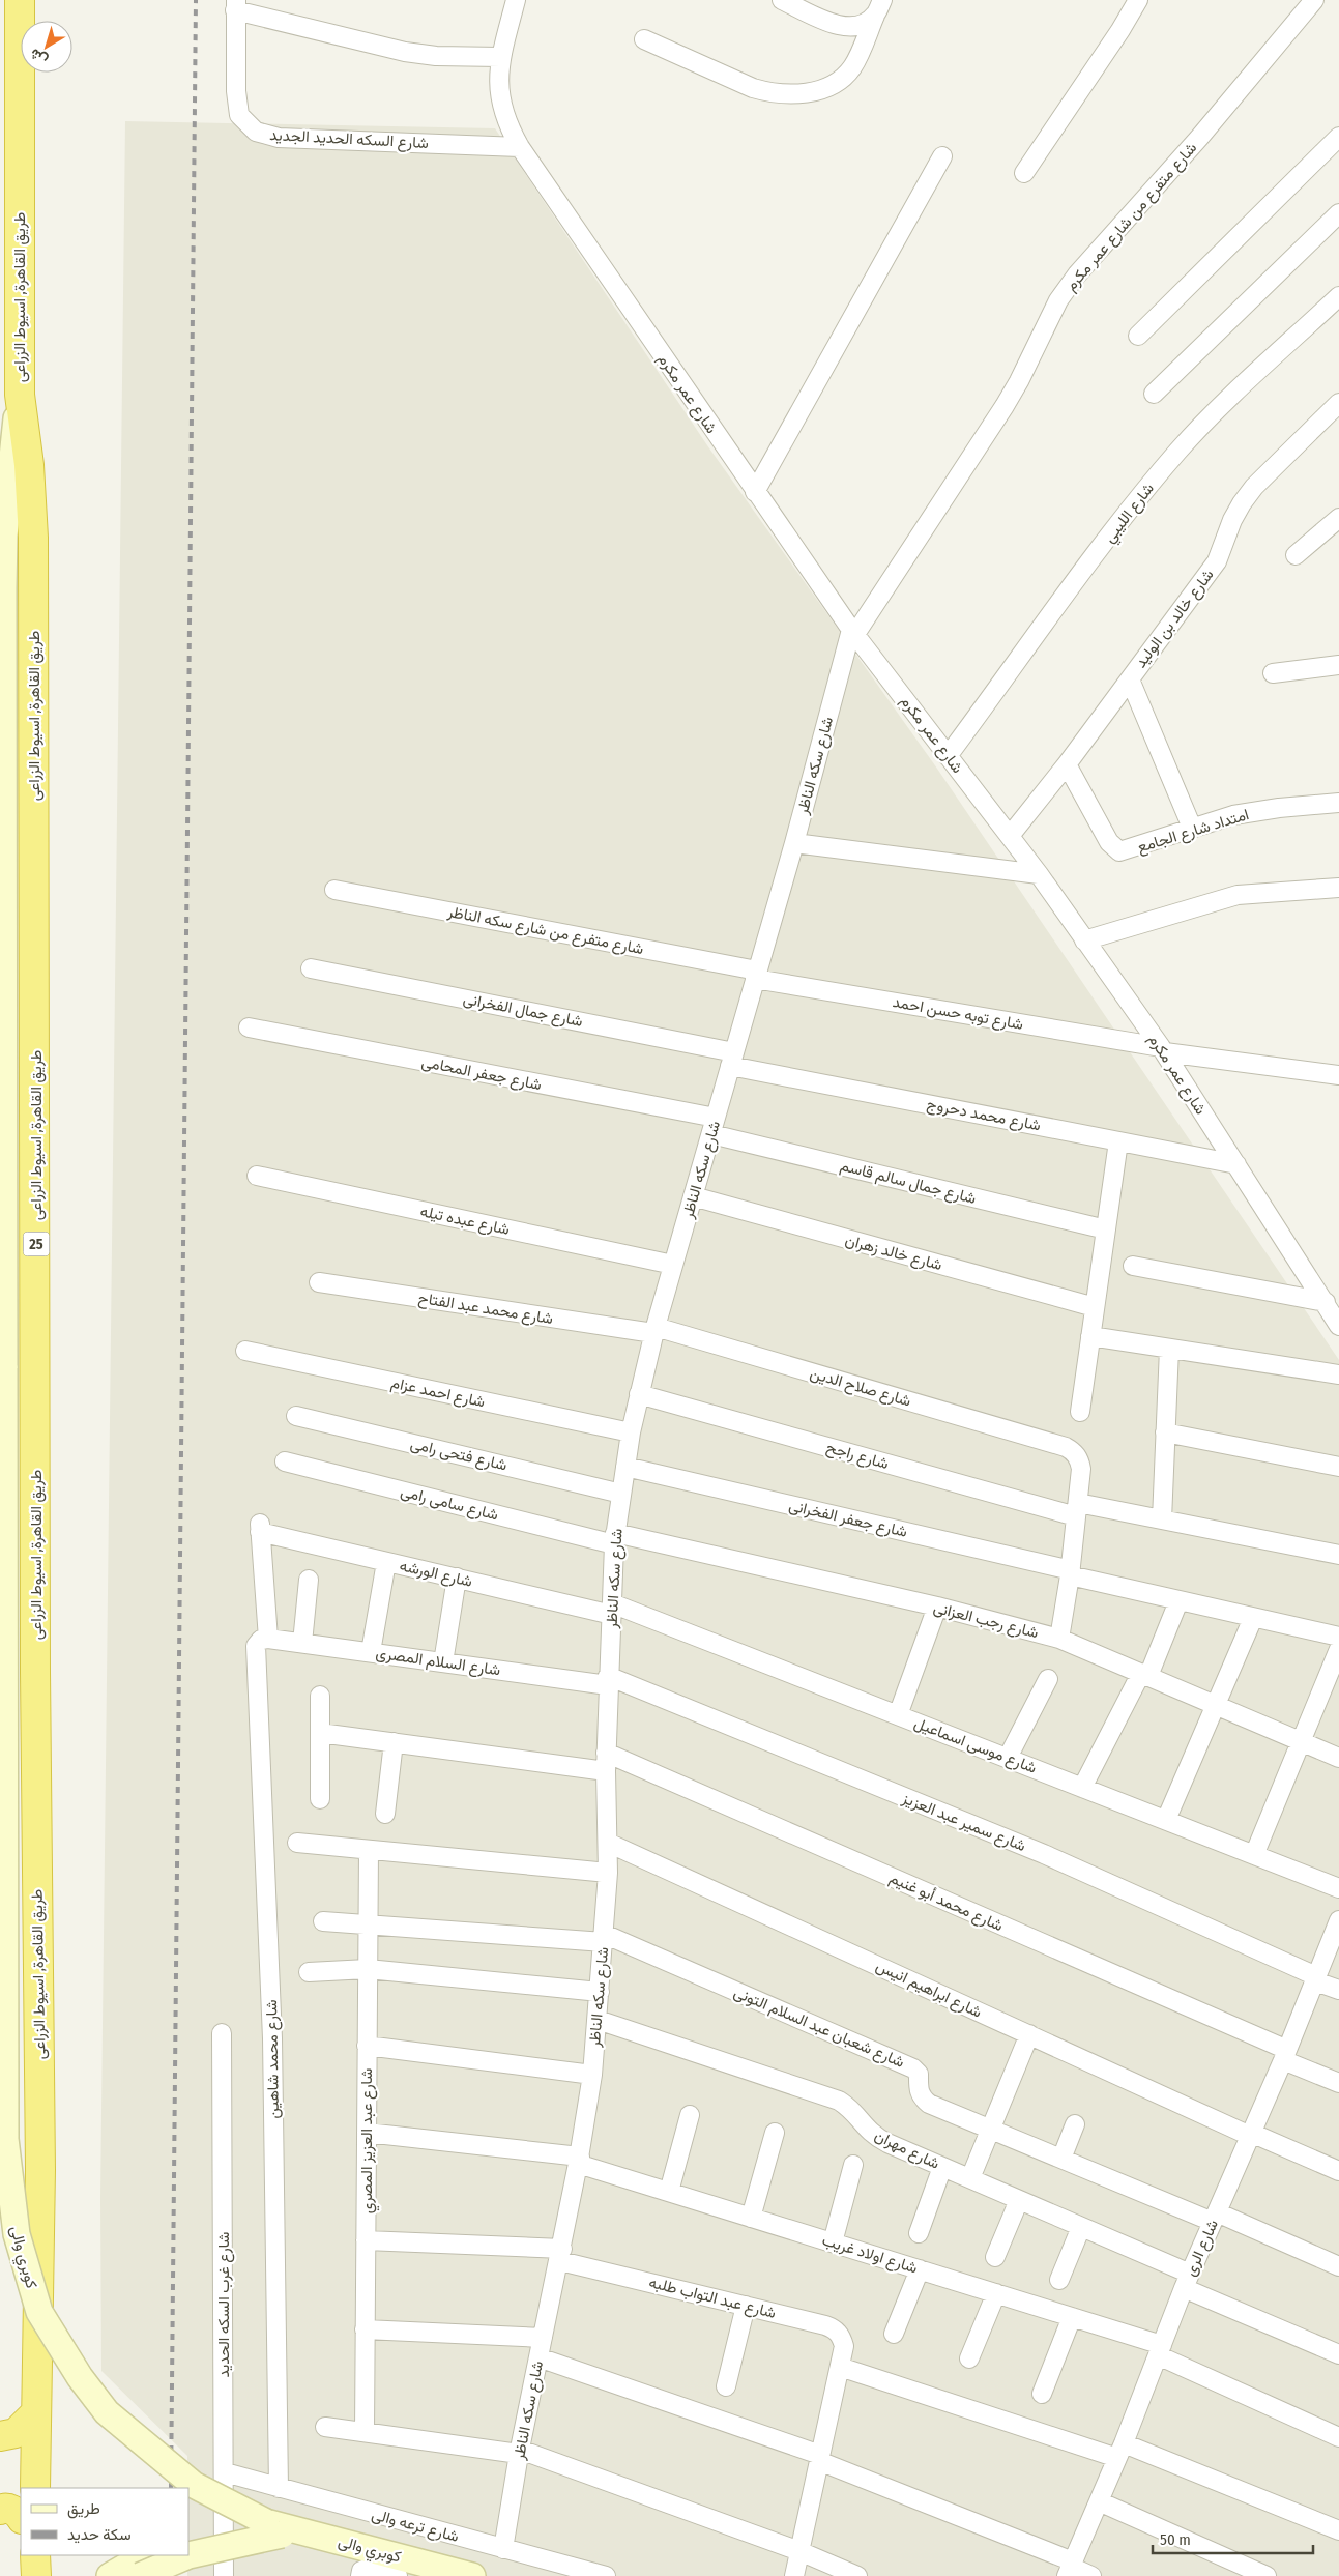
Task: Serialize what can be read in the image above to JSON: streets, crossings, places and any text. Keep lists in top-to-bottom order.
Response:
{
  "streets": {
    "highway": ["طريق القاهرة, اسيوط الزراعى", "25"],
    "main road": ["كوبري والى"],
    "street": [
      "شارع السكه الحديد الجديد",
      "شارع متفرع من شارع عمر مكرم",
      "شارع عمر مكرم",
      "شارع الليبي",
      "شارع خالد بن الوليد",
      "شارع سكه الناظر",
      "امتداد شارع الجامع",
      "شارع متفرع من شارع سكه الناظر",
      "شارع جمال الفخرانى",
      "شارع توبه حسن احمد",
      "شارع جعفر المحامى",
      "شارع محمد دحروج",
      "شارع جمال سالم قاسم",
      "شارع عبده تيله",
      "شارع خالد زهران",
      "شارع محمد عبد الفتاح",
      "شارع صلاح الدين",
      "شارع احمد عزام",
      "شارع فتحى رامى",
      "شارع راجح",
      "شارع سامى رامى",
      "شارع جعفر الفخرانى",
      "شارع الورشه",
      "شارع رجب العزانى",
      "شارع السلام المصرى",
      "شارع موسى اسماعيل",
      "شارع سمير عبد العزيز",
      "شارع محمد أبو غنيم",
      "شارع ابراهيم انيس",
      "شارع شعبان عبد السلام التونى",
      "شارع محمد شاهين",
      "شارع عبد العزيز المصري",
      "شارع مهران",
      "شارع الرى",
      "شارع اولاد غريب",
      "شارع عبد التواب طلبه",
      "شارع غرب السكه الحديد",
      "شارع ترعه والى"
    ]
  },
  "crossings": [
    ["شارع السكه الحديد الجديد", "شارع عمر مكرم"],
    ["شارع متفرع من شارع عمر مكرم", "شارع عمر مكرم"],
    ["شارع متفرع من شارع عمر مكرم", "شارع سكه الناظر"],
    ["طريق القاهرة, اسيوط الزراعى", "كوبري والى"],
    ["شارع عمر مكرم", "شارع الليبي"],
    ["شارع عمر مكرم", "شارع خالد بن الوليد"],
    ["شارع عمر مكرم", "شارع سكه الناظر"],
    ["شارع عمر مكرم", "شارع توبه حسن احمد"],
    ["شارع عمر مكرم", "شارع محمد دحروج"],
    ["شارع خالد بن الوليد", "امتداد شارع الجامع"],
    ["شارع سكه الناظر", "شارع متفرع من شارع سكه الناظر"],
    ["شارع سكه الناظر", "شارع جمال الفخرانى"],
    ["شارع سكه الناظر", "شارع توبه حسن احمد"],
    ["شارع سكه الناظر", "شارع جعفر المحامى"],
    ["شارع سكه الناظر", "شارع محمد دحروج"],
    ["شارع سكه الناظر", "شارع جمال سالم قاسم"],
    ["شارع سكه الناظر", "شارع عبده تيله"],
    ["شارع سكه الناظر", "شارع خالد زهران"],
    ["شارع سكه الناظر", "شارع محمد عبد الفتاح"],
    ["شارع سكه الناظر", "شارع صلاح الدين"],
    ["شارع سكه الناظر", "شارع احمد عزام"],
    ["شارع سكه الناظر", "شارع فتحى رامى"],
    ["شارع سكه الناظر", "شارع راجح"],
    ["شارع سكه الناظر", "شارع سامى رامى"],
    ["شارع سكه الناظر", "شارع جعفر الفخرانى"],
    ["شارع سكه الناظر", "شارع الورشه"],
    ["شارع سكه الناظر", "شارع رجب العزانى"],
    ["شارع سكه الناظر", "شارع السلام المصرى"],
    ["شارع سكه الناظر", "شارع موسى اسماعيل"],
    ["شارع سكه الناظر", "شارع سمير عبد العزيز"],
    ["شارع سكه الناظر", "شارع محمد أبو غنيم"],
    ["شارع سكه الناظر", "شارع ابراهيم انيس"],
    ["شارع سكه الناظر", "شارع شعبان عبد السلام التونى"],
    ["شارع سكه الناظر", "شارع مهران"],
    ["شارع سكه الناظر", "شارع اولاد غريب"],
    ["شارع سكه الناظر", "شارع عبد التواب طلبه"],
    ["شارع سكه الناظر", "شارع ترعه والى"],
    ["شارع متفرع من شارع سكه الناظر", "شارع توبه حسن احمد"],
    ["شارع جمال الفخرانى", "شارع محمد دحروج"],
    ["شارع جعفر المحامى", "شارع جمال سالم قاسم"],
    ["شارع محمد عبد الفتاح", "شارع صلاح الدين"],
    ["شارع صلاح الدين", "شارع راجح"],
    ["شارع سامى رامى", "شارع رجب العزانى"],
    ["شارع الورشه", "شارع السلام المصرى"],
    ["شارع الورشه", "شارع موسى اسماعيل"],
    ["شارع الورشه", "شارع محمد شاهين"],
    ["شارع السلام المصرى", "شارع سمير عبد العزيز"],
    ["شارع السلام المصرى", "شارع محمد شاهين"],
    ["شارع سمير عبد العزيز", "شارع الرى"],
    ["شارع محمد أبو غنيم", "شارع الرى"],
    ["شارع ابراهيم انيس", "شارع الرى"],
    ["شارع شعبان عبد السلام التونى", "شارع الرى"],
    ["شارع محمد شاهين", "شارع ترعه والى"],
    ["شارع عبد العزيز المصري", "شارع اولاد غريب"],
    ["شارع عبد العزيز المصري", "شارع عبد التواب طلبه"],
    ["شارع مهران", "شارع الرى"],
    ["شارع الرى", "شارع اولاد غريب"],
    ["شارع غرب السكه الحديد", "شارع ترعه والى"]
  ],
  "legend": ["طريق", "سكة حديد"],
  "scale_bar": "50 m",
  "north": "bottom left"
}
